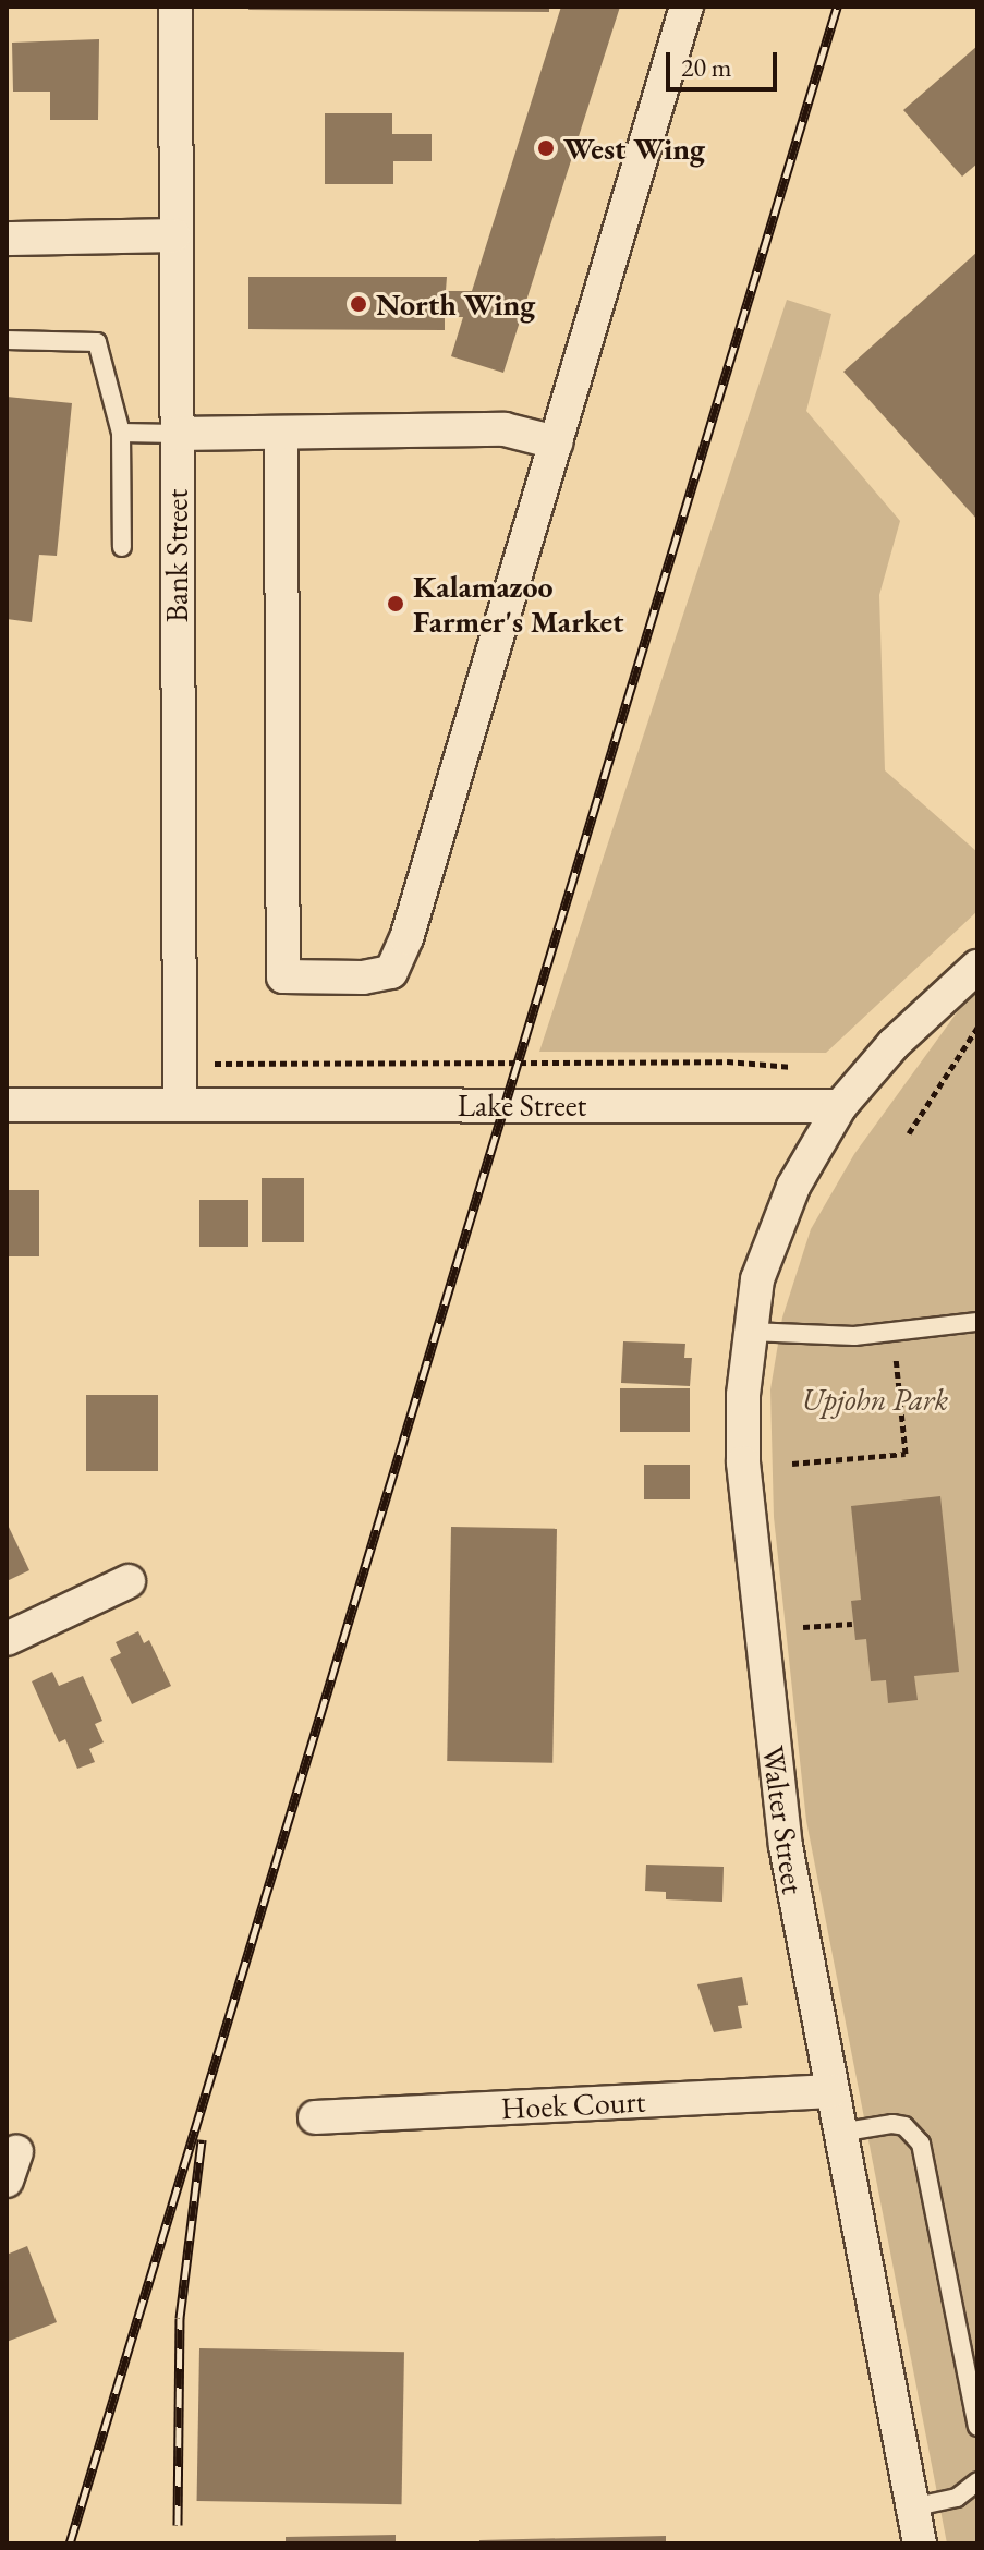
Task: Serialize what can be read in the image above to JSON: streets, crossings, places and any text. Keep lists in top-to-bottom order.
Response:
{
  "streets": {
    "street": [
      "Bank Street",
      "Lake Street",
      "Walter Street",
      "Hoek Court"
    ]
  },
  "crossings": [
    ["Bank Street", "Lake Street"],
    ["Lake Street", "Walter Street"],
    ["Walter Street", "Hoek Court"]
  ],
  "parks": ["Upjohn Park"],
  "places": ["West Wing", "North Wing", "Kalamazoo Farmer's Market"],
  "scale_bar": "20 m"
}
